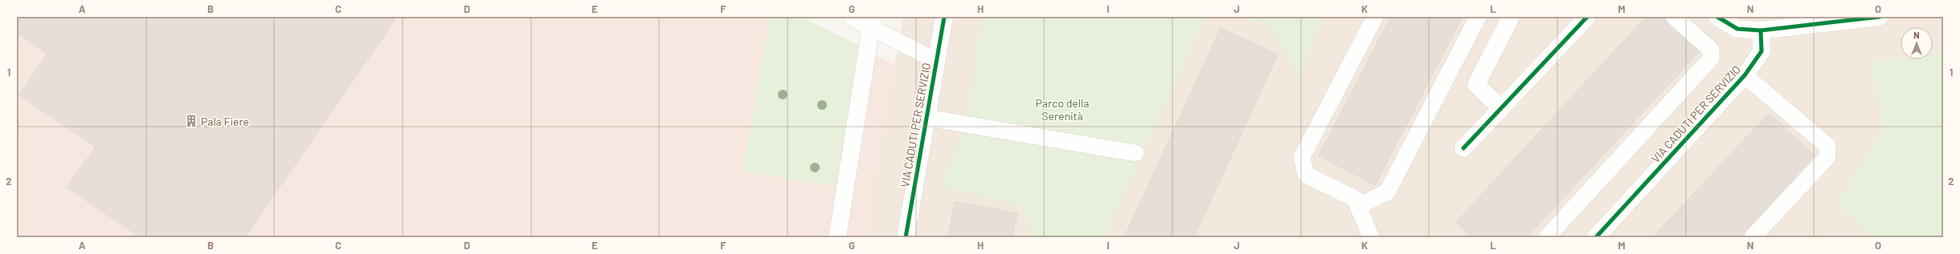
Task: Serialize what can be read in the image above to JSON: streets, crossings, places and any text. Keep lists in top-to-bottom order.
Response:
{
  "streets": {
    "street": ["VIA CADUTI PER SERVIZIO"]
  },
  "parks": ["Parco della Serenità"],
  "places": {
    "building": ["Pala Fiere"]
  },
  "north": "top",
  "grid": {
    "columns": [
      "A",
      "B",
      "C",
      "D",
      "E",
      "F",
      "G",
      "H",
      "I",
      "J",
      "K",
      "L",
      "M",
      "N",
      "O"
    ],
    "rows": ["1", "2"]
  }
}
